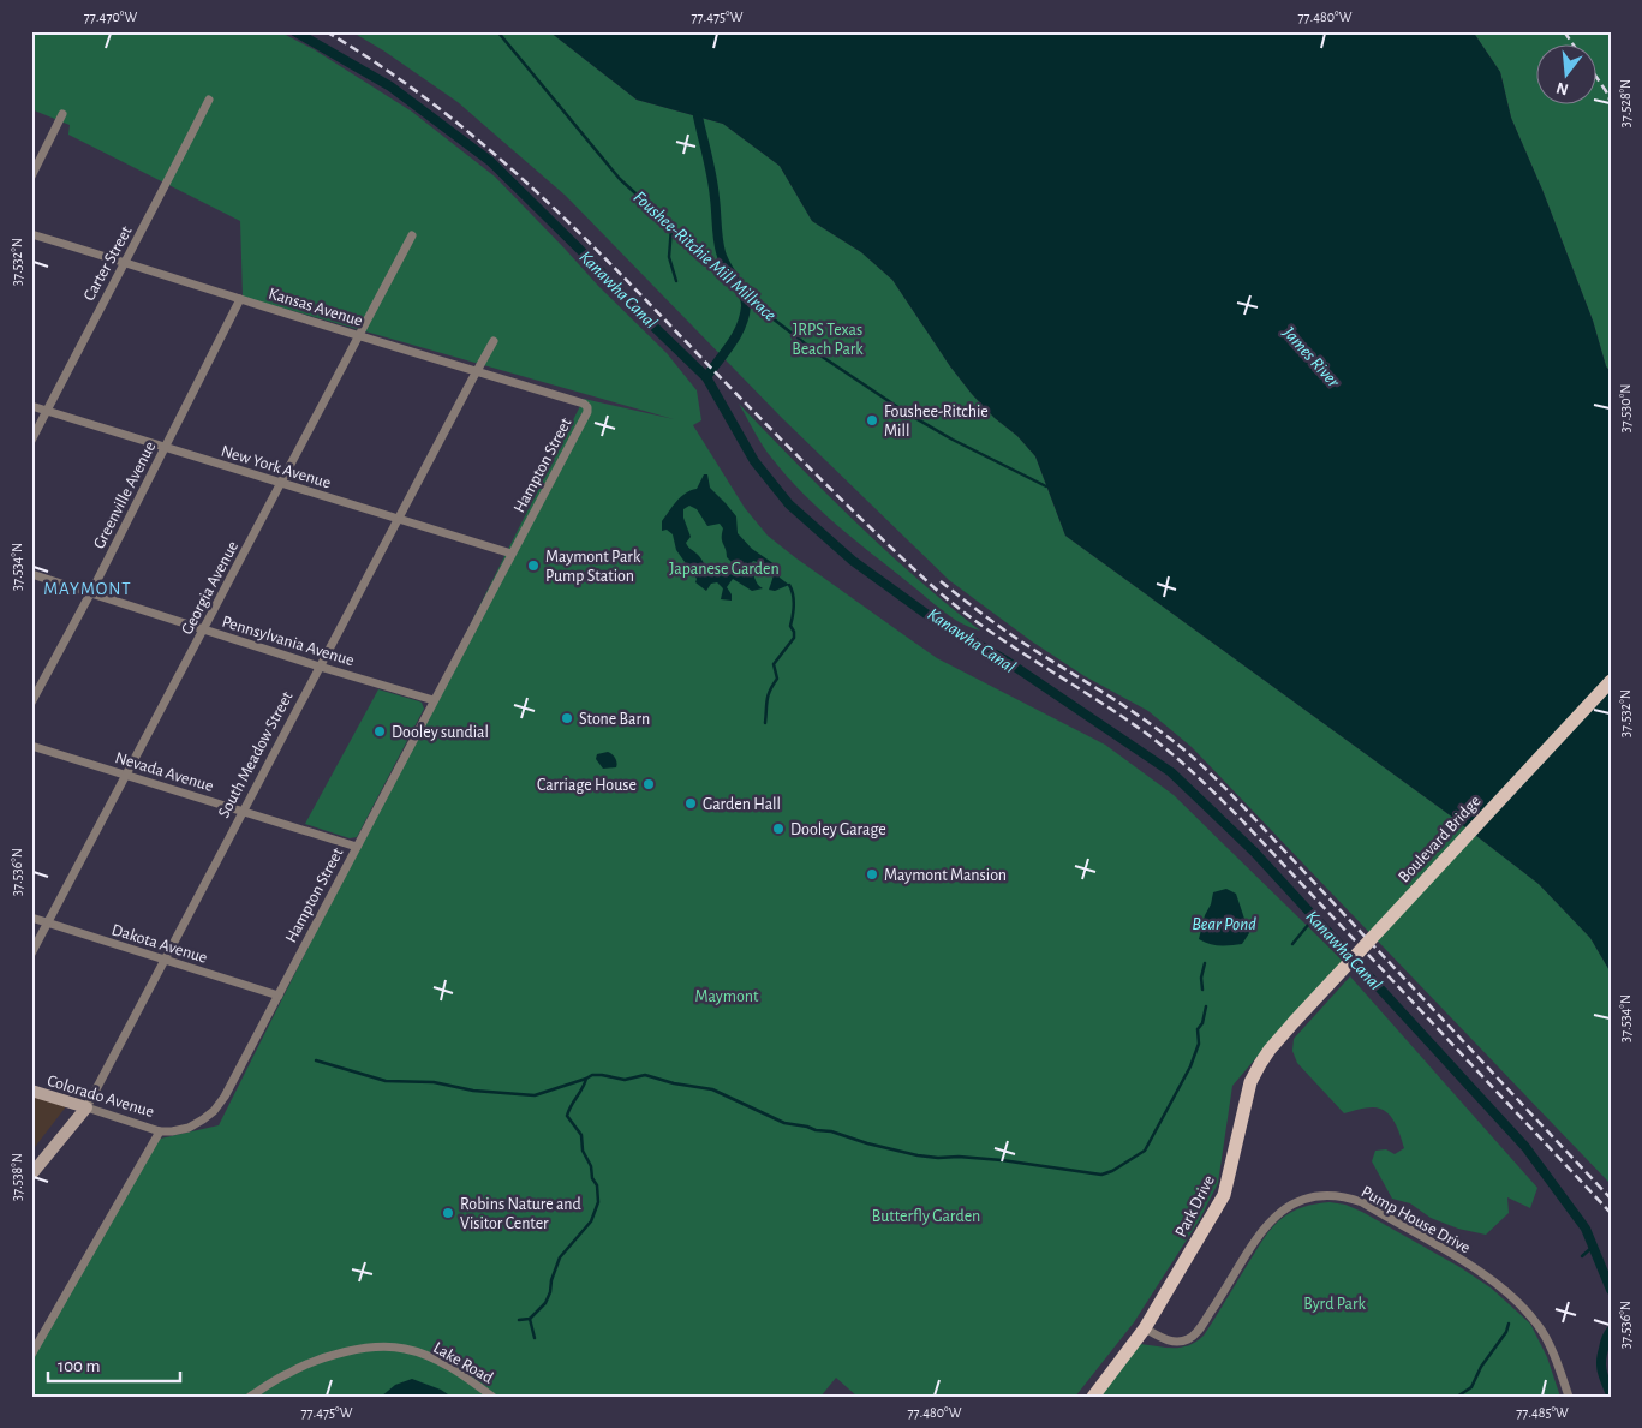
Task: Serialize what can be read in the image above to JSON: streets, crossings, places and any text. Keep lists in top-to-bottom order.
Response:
{
  "streets": {
    "main road": ["Boulevard Bridge", "Park Drive"],
    "street": [
      "Carter Street",
      "Kansas Avenue",
      "Hampton Street",
      "New York Avenue",
      "Greenville Avenue",
      "Georgia Avenue",
      "Pennsylvania Avenue",
      "South Meadow Street",
      "Nevada Avenue",
      "Dakota Avenue",
      "Colorado Avenue",
      "Pump House Drive",
      "Lake Road"
    ]
  },
  "crossings": [
    ["Carter Street", "Kansas Avenue"],
    ["Carter Street", "New York Avenue"],
    ["Kansas Avenue", "Hampton Street"],
    ["Kansas Avenue", "Greenville Avenue"],
    ["Kansas Avenue", "Georgia Avenue"],
    ["Kansas Avenue", "South Meadow Street"],
    ["Hampton Street", "New York Avenue"],
    ["Hampton Street", "Pennsylvania Avenue"],
    ["Hampton Street", "Nevada Avenue"],
    ["Hampton Street", "Dakota Avenue"],
    ["Hampton Street", "Colorado Avenue"],
    ["New York Avenue", "Greenville Avenue"],
    ["New York Avenue", "Georgia Avenue"],
    ["New York Avenue", "South Meadow Street"],
    ["Greenville Avenue", "Pennsylvania Avenue"],
    ["Georgia Avenue", "Pennsylvania Avenue"],
    ["Georgia Avenue", "Nevada Avenue"],
    ["Georgia Avenue", "Dakota Avenue"],
    ["Pennsylvania Avenue", "South Meadow Street"],
    ["South Meadow Street", "Nevada Avenue"],
    ["South Meadow Street", "Dakota Avenue"],
    ["South Meadow Street", "Colorado Avenue"],
    ["Boulevard Bridge", "Park Drive"],
    ["Park Drive", "Pump House Drive"]
  ],
  "districts": ["MAYMONT"],
  "water": [
    "Foushee-Ritchie Mill Millrace",
    "Kanawha Canal",
    "James River",
    "Bear Pond"
  ],
  "parks": [
    "JRPS Texas Beach Park",
    "Japanese Garden",
    "Maymont",
    "Butterfly Garden",
    "Byrd Park"
  ],
  "places": [
    "Foushee-Ritchie Mill",
    "Maymont Park Pump Station",
    "Stone Barn",
    "Dooley sundial",
    "Carriage House",
    "Garden Hall",
    "Dooley Garage",
    "Maymont Mansion",
    "Robins Nature and Visitor Center"
  ],
  "scale_bar": "100 m",
  "north": "bottom",
  "coordinates": [
    "77.470°W",
    "77.475°W",
    "77.480°W",
    "37.528°N",
    "37.532°N",
    "37.530°N",
    "37.534°N",
    "37.536°N",
    "37.538°N",
    "77.485°W"
  ]
}
